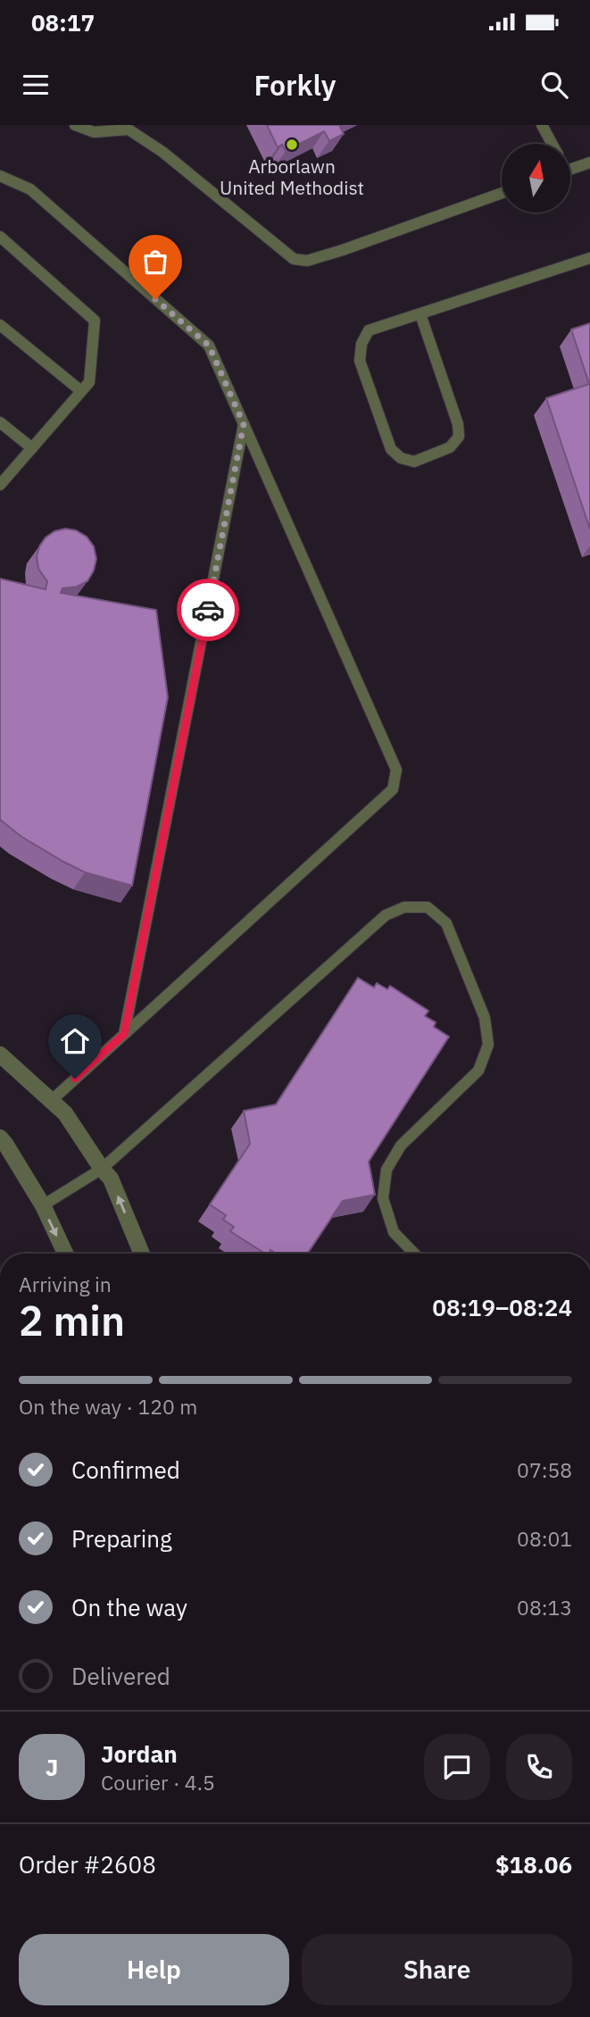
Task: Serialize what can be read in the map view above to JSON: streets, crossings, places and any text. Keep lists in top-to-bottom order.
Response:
{
  "places": ["Arborlawn United Methodist"],
  "north": "top",
  "page": {
    "status": "08:17",
    "header": "Forkly",
    "heading": ["2 min", "Arriving in", "08:19–08:24"],
    "panel": [
      "Jordan",
      "Courier · 4.5",
      "Order #2608",
      "$18.06"
    ],
    "bar": "On the way · 120 m",
    "list": [
      ["Confirmed", "07:58"],
      ["Preparing", "08:01"],
      ["On the way", "08:13"],
      "Delivered"
    ],
    "round": "J",
    "buttons": ["Help", "Share"]
  }
}
